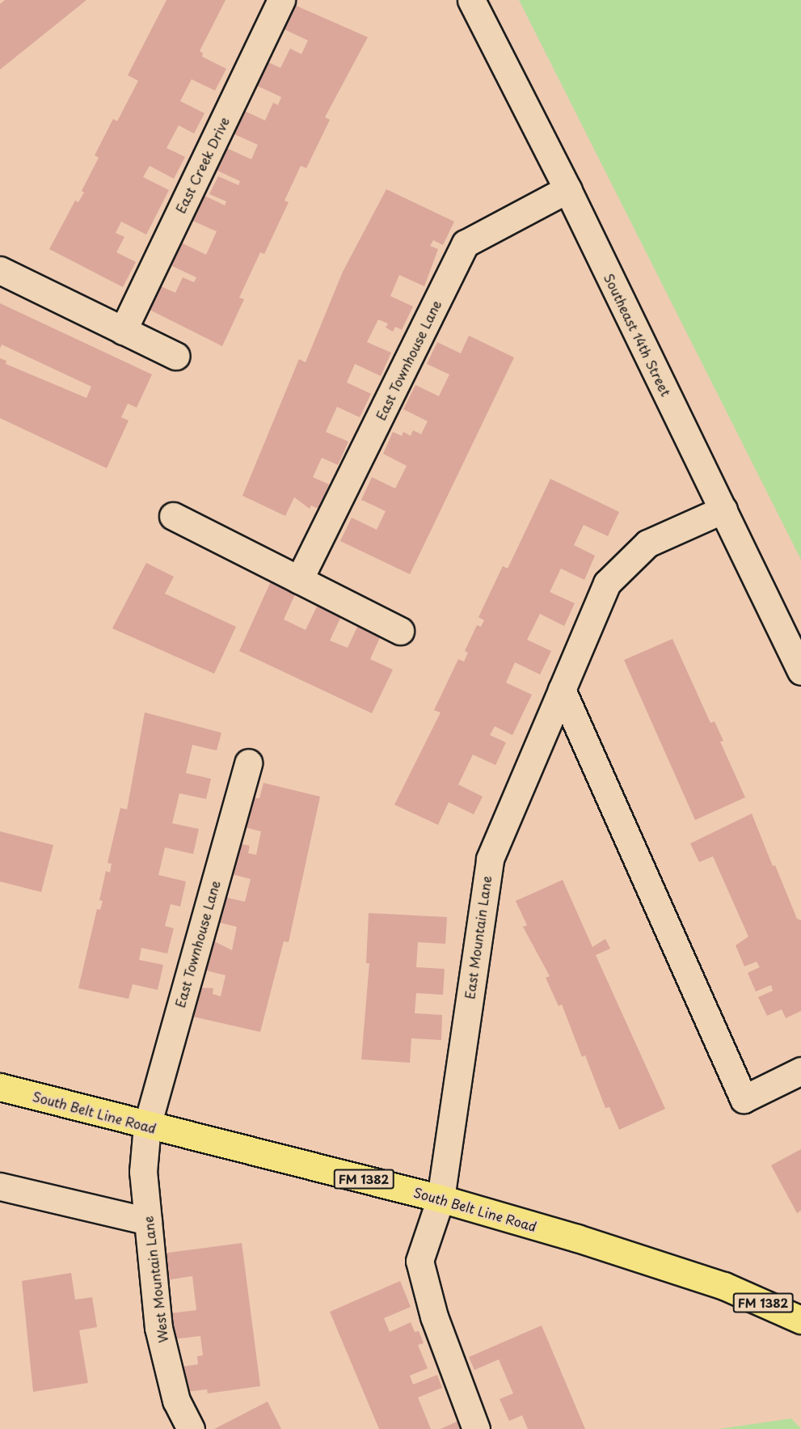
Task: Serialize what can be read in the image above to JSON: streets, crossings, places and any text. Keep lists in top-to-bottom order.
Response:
{
  "streets": {
    "main road": ["South Belt Line Road", "FM 1382"],
    "street": [
      "East Creek Drive",
      "Southeast 14th Street",
      "East Townhouse Lane",
      "East Mountain Lane",
      "West Mountain Lane"
    ]
  },
  "crossings": [
    ["Southeast 14th Street", "East Townhouse Lane"],
    ["Southeast 14th Street", "East Mountain Lane"],
    ["East Townhouse Lane", "South Belt Line Road"],
    ["East Townhouse Lane", "West Mountain Lane"],
    ["East Mountain Lane", "South Belt Line Road"],
    ["South Belt Line Road", "West Mountain Lane"]
  ]
}
